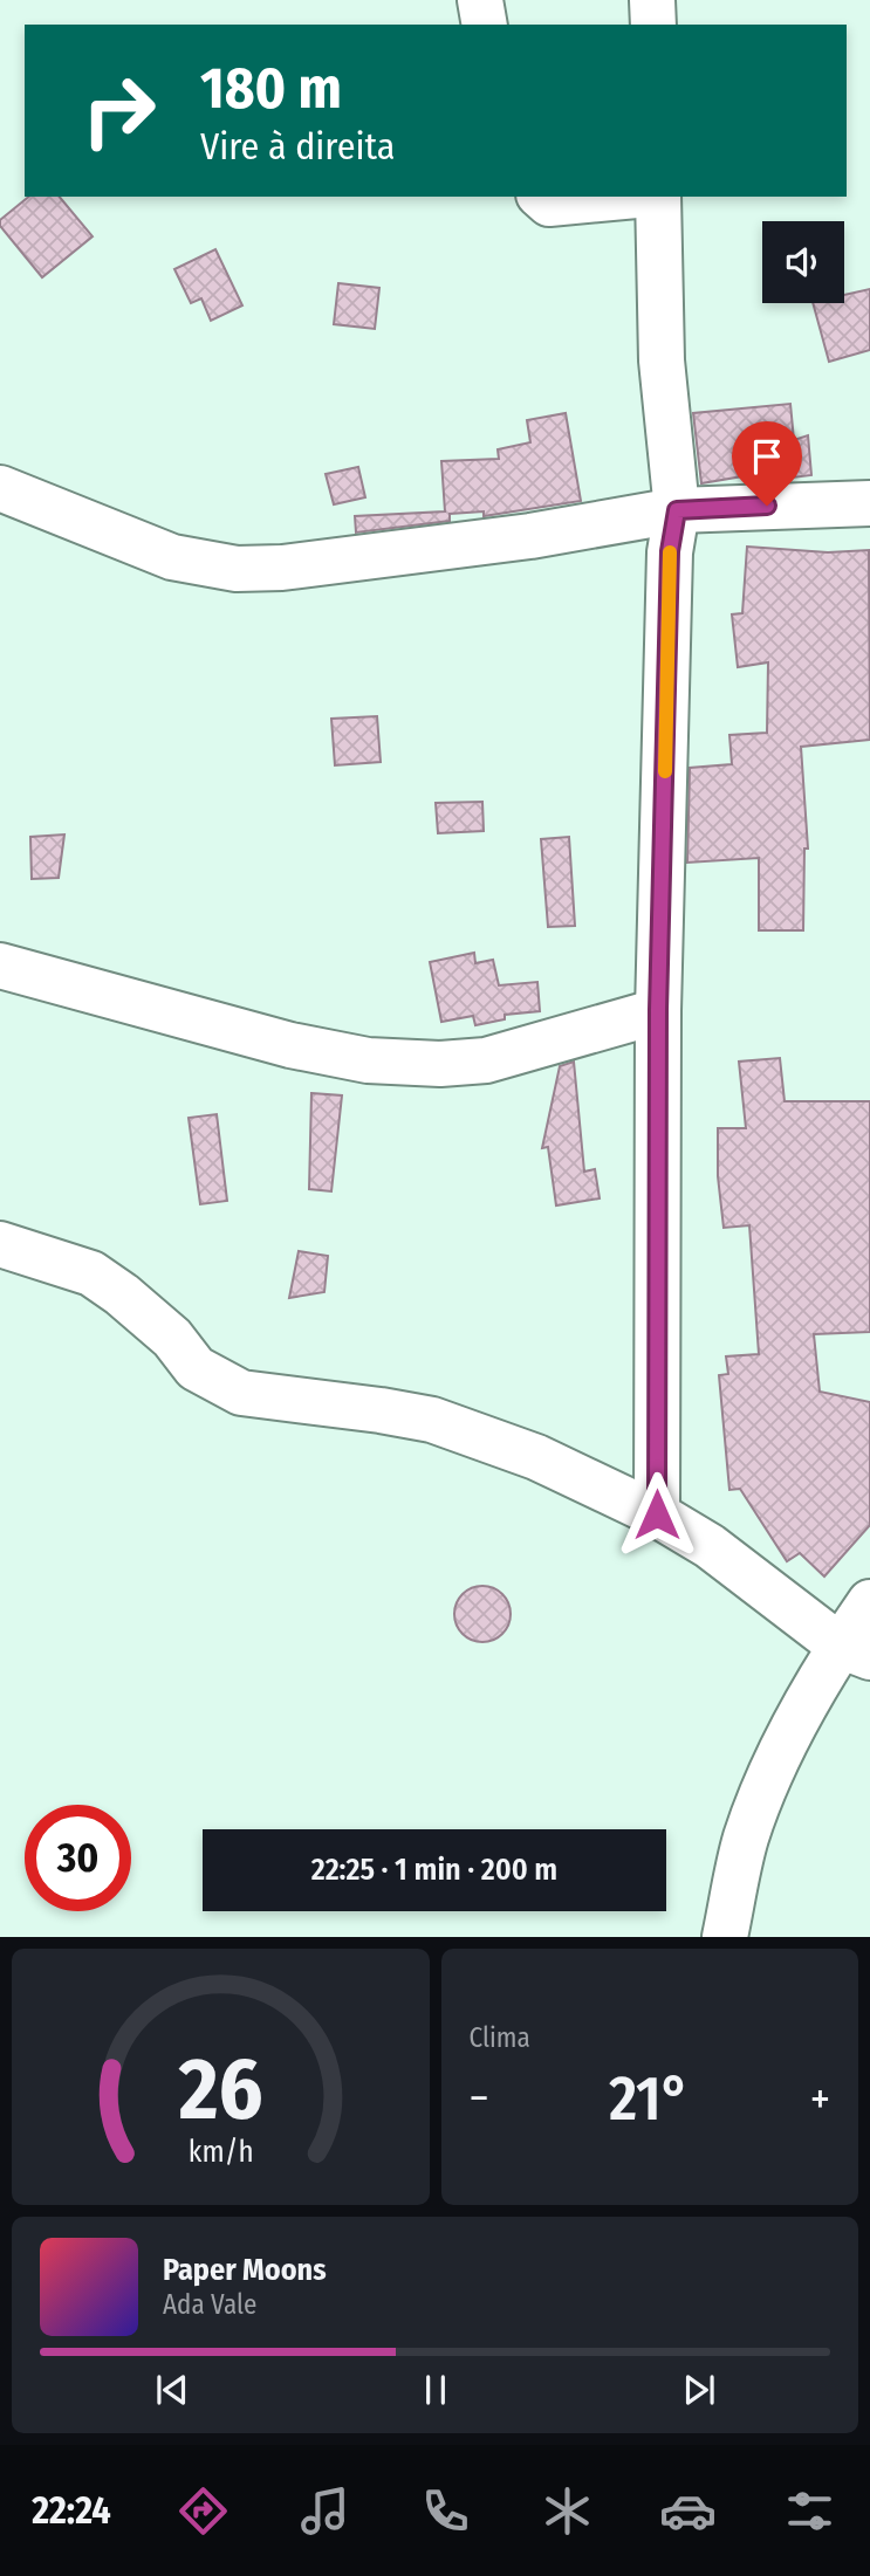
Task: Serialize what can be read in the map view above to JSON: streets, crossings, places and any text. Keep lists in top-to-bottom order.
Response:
{
  "page": {
    "turn": ["180 m", "Vire à direita"],
    "limit": "30",
    "trip": "22:25 · 1 min · 200 m",
    "tile": "Clima",
    "heat": ["−", "21°", "+"],
    "song": ["Paper Moons", "Ada Vale"],
    "tabs": "22:24",
    "gauge": ["26", "km/h"]
  }
}
